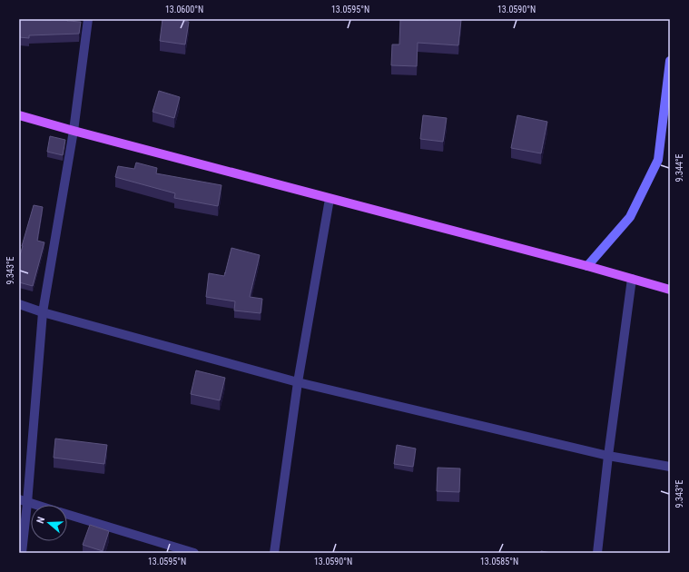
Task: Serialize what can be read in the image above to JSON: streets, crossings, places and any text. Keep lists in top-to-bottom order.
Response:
{
  "north": "left",
  "coordinates": [
    "13.0600°N",
    "13.0595°N",
    "13.0590°N",
    "9.344°E",
    "9.343°E",
    "13.0585°N"
  ]
}
